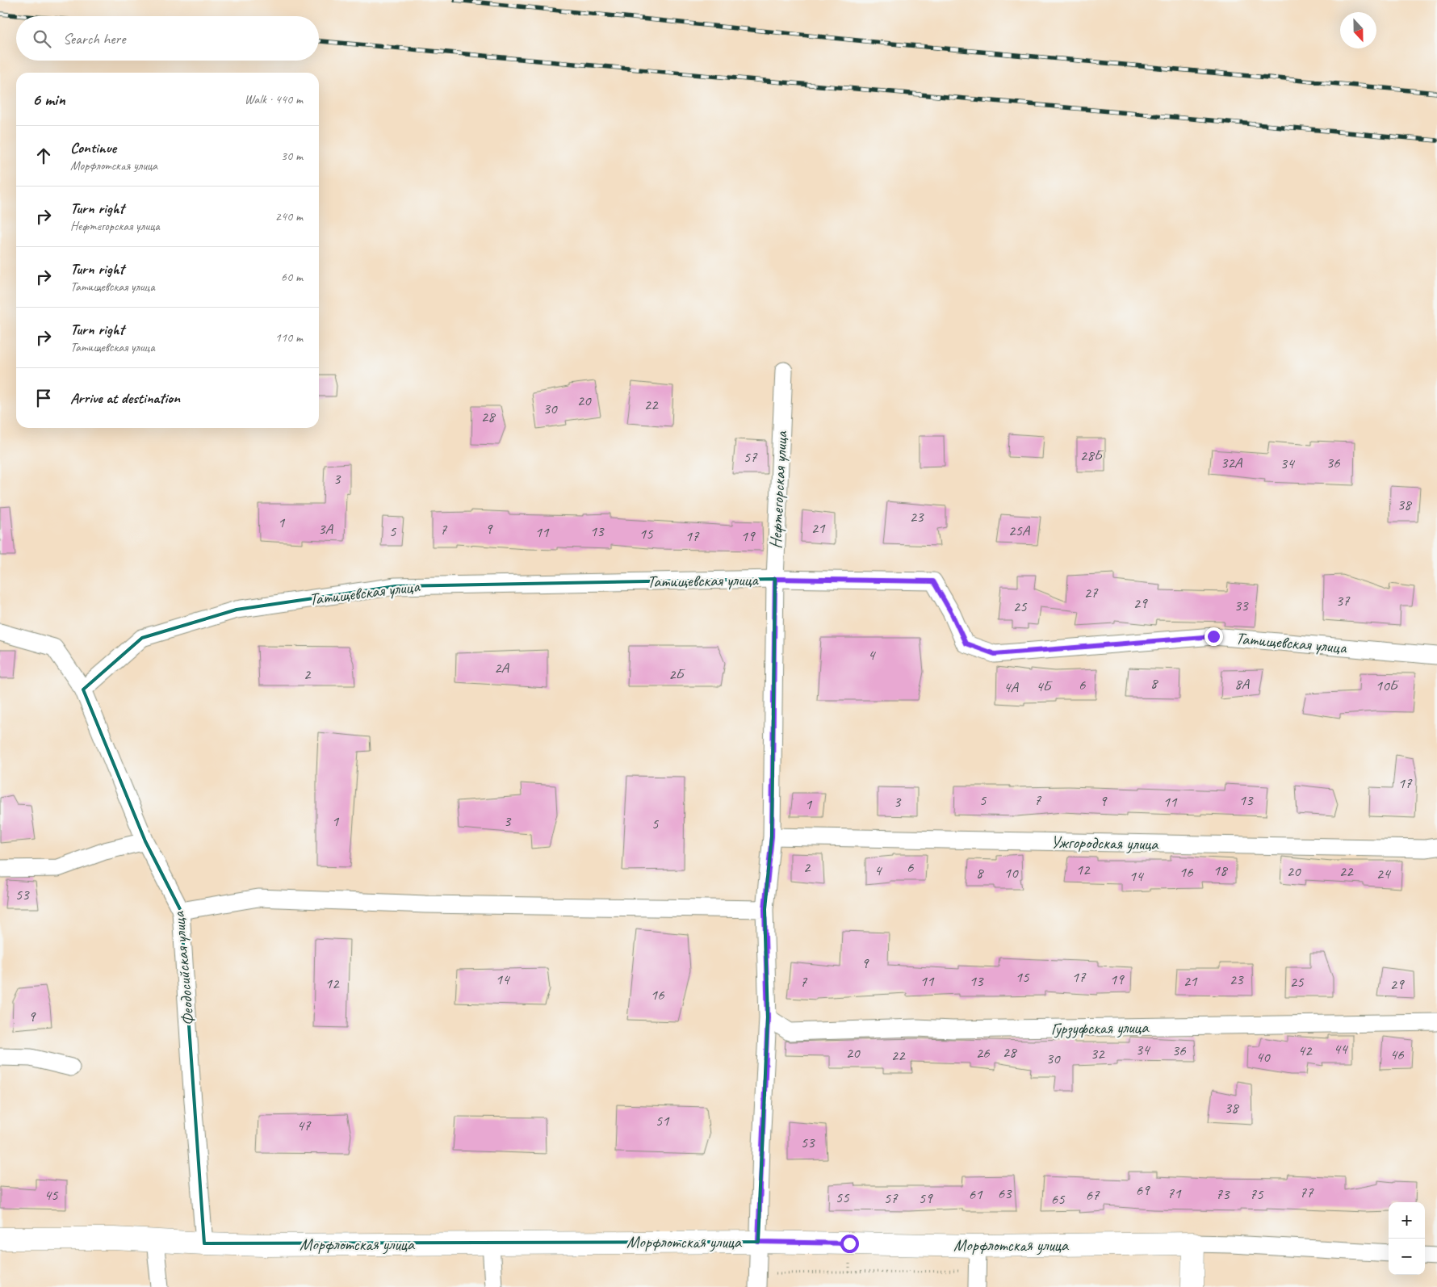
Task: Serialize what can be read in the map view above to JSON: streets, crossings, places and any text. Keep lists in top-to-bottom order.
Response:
{
  "streets": {
    "street": [
      "Нефтегорская улица",
      "Татищевская улица",
      "Ужгородская улица",
      "Феодосийская улица",
      "Гурзуфская улица",
      "Морфлотская улица"
    ]
  },
  "crossings": [
    ["Нефтегорская улица", "Татищевская улица"],
    ["Нефтегорская улица", "Ужгородская улица"],
    ["Нефтегорская улица", "Гурзуфская улица"],
    ["Нефтегорская улица", "Морфлотская улица"],
    ["Татищевская улица", "Феодосийская улица"],
    ["Феодосийская улица", "Морфлотская улица"]
  ],
  "house_numbers": [
    "20",
    "22",
    "30",
    "28",
    "28Б",
    "57",
    "32А",
    "36",
    "34",
    "3",
    "38",
    "23",
    "1",
    "21",
    "3А",
    "9",
    "7",
    "25А",
    "5",
    "13",
    "11",
    "15",
    "17",
    "19",
    "27",
    "37",
    "29",
    "33",
    "25",
    "4",
    "2А",
    "2",
    "2Б",
    "8",
    "8А",
    "6",
    "10Б",
    "4Б",
    "4А",
    "17",
    "5",
    "7",
    "13",
    "9",
    "3",
    "11",
    "1",
    "1",
    "3",
    "5",
    "2",
    "6",
    "12",
    "4",
    "18",
    "20",
    "22",
    "16",
    "8",
    "10",
    "24",
    "14",
    "53",
    "9",
    "15",
    "17",
    "14",
    "19",
    "23",
    "11",
    "13",
    "21",
    "7",
    "25",
    "12",
    "29",
    "16",
    "9",
    "44",
    "34",
    "36",
    "42",
    "28",
    "20",
    "26",
    "32",
    "46",
    "22",
    "40",
    "30",
    "38",
    "51",
    "47",
    "53",
    "69",
    "77",
    "63",
    "71",
    "61",
    "73",
    "75",
    "45",
    "67",
    "55",
    "57",
    "59",
    "65"
  ],
  "north": "bottom",
  "page": {
    "search": "Search here",
    "heading": ["6 min", "Walk · 440 m"],
    "list": [
      ["Continue", "Морфлотская улица", "30 m"],
      ["Turn right", "Нефтегорская улица", "240 m"],
      ["Turn right", "Татищевская улица", "60 m"],
      ["Turn right", "Татищевская улица", "110 m"],
      "Arrive at destination"
    ],
    "map_buttons": ["+", "−"]
  }
}
